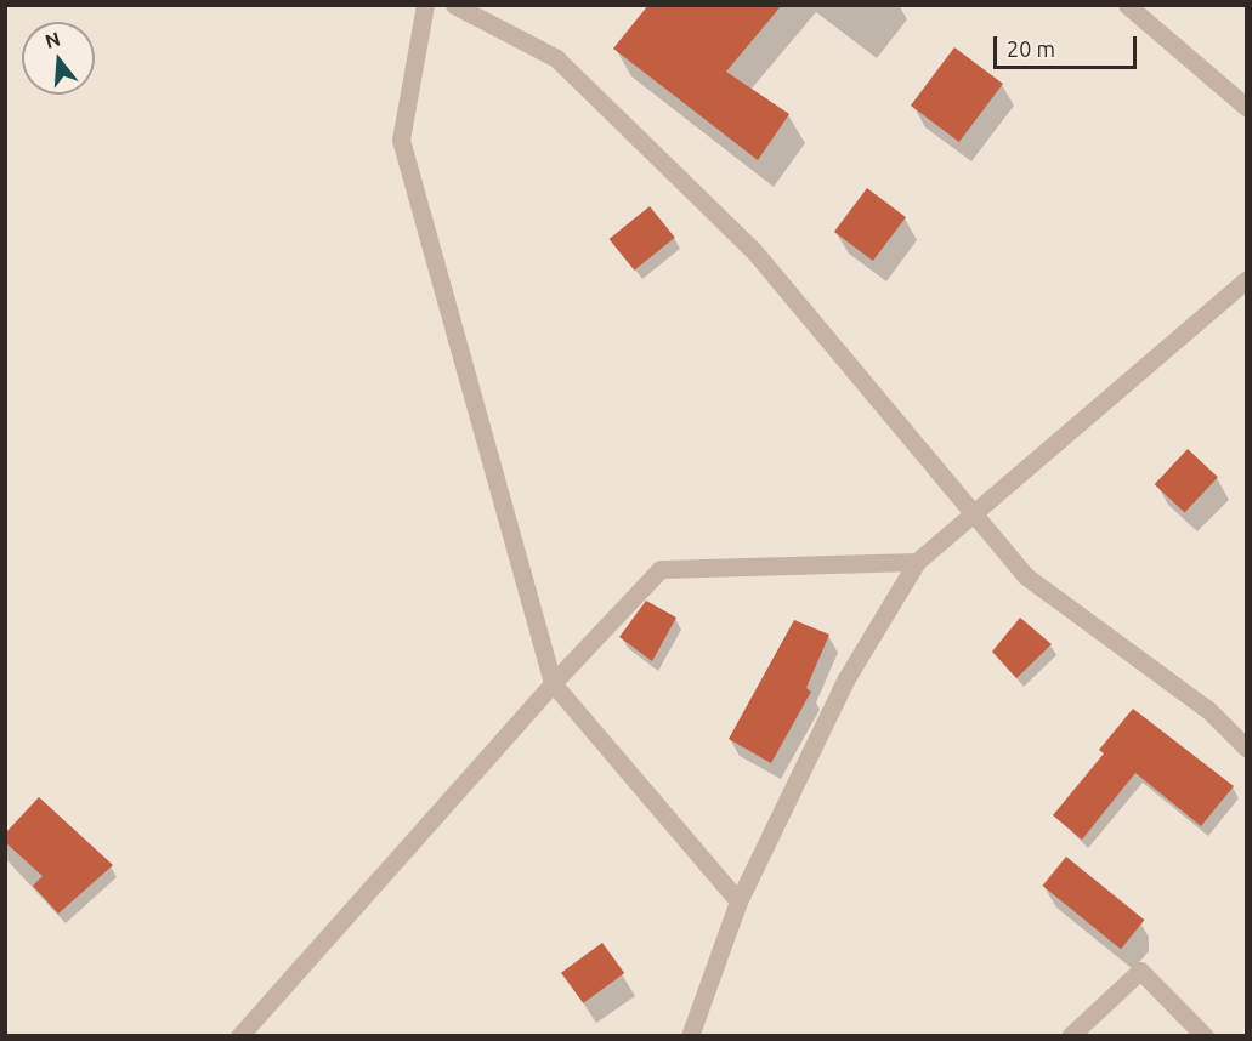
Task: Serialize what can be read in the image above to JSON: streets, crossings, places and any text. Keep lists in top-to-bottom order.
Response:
{
  "scale_bar": "20 m",
  "north": "top"
}
